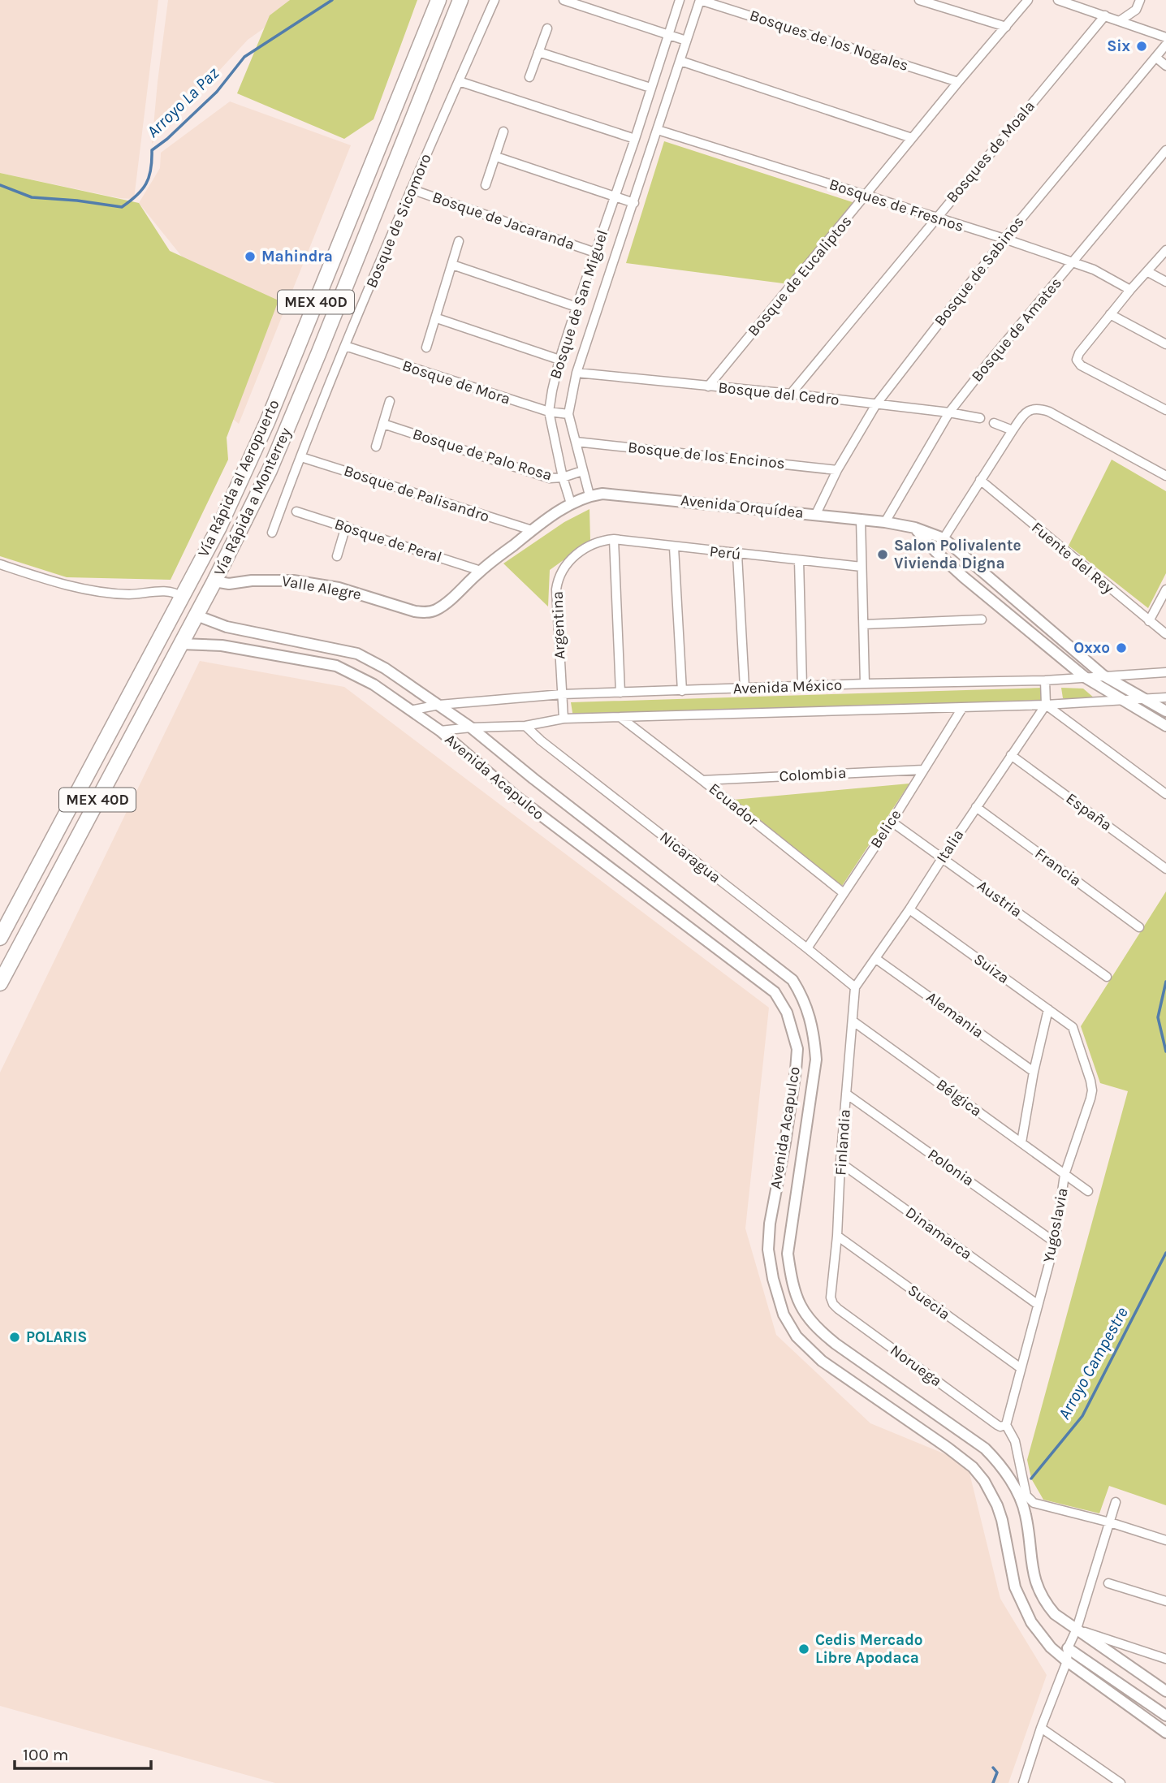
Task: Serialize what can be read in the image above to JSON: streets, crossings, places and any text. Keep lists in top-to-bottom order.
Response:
{
  "streets": {
    "highway": ["MEX 40D", "Vía Rápida al Aeropuerto", "Vía Rápida a Monterrey"],
    "street": [
      "Bosques de los Nogales",
      "Bosques de Moala",
      "Bosques de Fresnos",
      "Bosque de Sicomoro",
      "Bosque de Jacaranda",
      "Bosque de Sabinos",
      "Bosque de Eucaliptos",
      "Bosque de San Miguel",
      "Bosque de Amates",
      "Bosque de Mora",
      "Bosque del Cedro",
      "Bosque de Palo Rosa",
      "Bosque de los Encinos",
      "Bosque de Palisandro",
      "Avenida Orquídea",
      "Bosque de Peral",
      "Perú",
      "Fuente del Rey",
      "Valle Alegre",
      "Argentina",
      "Avenida México",
      "Colombia",
      "Avenida Acapulco",
      "Ecuador",
      "España",
      "Belice",
      "Italia",
      "Nicaragua",
      "Francia",
      "Austria",
      "Suiza",
      "Alemania",
      "Bélgica",
      "Finlandia",
      "Polonia",
      "Yugoslavia",
      "Dinamarca",
      "Suecia",
      "Noruega"
    ]
  },
  "crossings": [
    ["Bosques de los Nogales", "Bosque de Eucaliptos"],
    ["Bosques de los Nogales", "Bosque de San Miguel"],
    ["Bosques de Moala", "Bosques de Fresnos"],
    ["Bosques de Moala", "Bosque del Cedro"],
    ["Bosques de Fresnos", "Bosque de Sabinos"],
    ["Bosques de Fresnos", "Bosque de Eucaliptos"],
    ["Bosques de Fresnos", "Bosque de San Miguel"],
    ["Bosques de Fresnos", "Bosque de Amates"],
    ["Bosque de Sicomoro", "Bosque de Jacaranda"],
    ["Bosque de Sicomoro", "Bosque de Mora"],
    ["Bosque de Sicomoro", "Bosque de Palisandro"],
    ["Bosque de Jacaranda", "Bosque de San Miguel"],
    ["Bosque de Sabinos", "Bosque del Cedro"],
    ["Bosque de Sabinos", "Bosque de los Encinos"],
    ["Bosque de Sabinos", "Avenida Orquídea"],
    ["Bosque de Eucaliptos", "Bosque del Cedro"],
    ["Bosque de San Miguel", "Bosque de Mora"],
    ["Bosque de San Miguel", "Bosque del Cedro"],
    ["Bosque de San Miguel", "Bosque de Palo Rosa"],
    ["Bosque de San Miguel", "Bosque de los Encinos"],
    ["Bosque de San Miguel", "Avenida Orquídea"],
    ["Bosque de Amates", "Bosque del Cedro"],
    ["Bosque de Amates", "Avenida Orquídea"],
    ["Vía Rápida a Monterrey", "Valle Alegre"],
    ["Vía Rápida a Monterrey", "Avenida Acapulco"],
    ["Avenida Orquídea", "Avenida México"],
    ["Bosque de Peral", "Valle Alegre"],
    ["Perú", "Argentina"],
    ["Argentina", "Avenida México"],
    ["Avenida México", "Avenida Acapulco"],
    ["Avenida México", "Ecuador"],
    ["Avenida México", "Belice"],
    ["Avenida México", "Italia"],
    ["Avenida México", "Nicaragua"],
    ["Colombia", "Ecuador"],
    ["Colombia", "Belice"],
    ["Ecuador", "Belice"],
    ["España", "Italia"],
    ["Belice", "Nicaragua"],
    ["Belice", "Austria"],
    ["Italia", "Nicaragua"],
    ["Italia", "Francia"],
    ["Italia", "Austria"],
    ["Italia", "Suiza"],
    ["Italia", "Alemania"],
    ["Italia", "Finlandia"],
    ["Nicaragua", "Finlandia"],
    ["Suiza", "Yugoslavia"],
    ["Bélgica", "Finlandia"],
    ["Bélgica", "Yugoslavia"],
    ["Finlandia", "Polonia"],
    ["Finlandia", "Dinamarca"],
    ["Finlandia", "Suecia"],
    ["Finlandia", "Noruega"],
    ["Polonia", "Yugoslavia"],
    ["Yugoslavia", "Dinamarca"],
    ["Yugoslavia", "Suecia"],
    ["Yugoslavia", "Noruega"]
  ],
  "water": ["Arroyo La Paz", "Arroyo Campestre"],
  "places": [
    "Six",
    "Mahindra",
    "Salon Polivalente Vivienda Digna",
    "Oxxo",
    "POLARIS",
    "Cedis Mercado Libre Apodaca"
  ],
  "scale_bar": "100 m"
}
